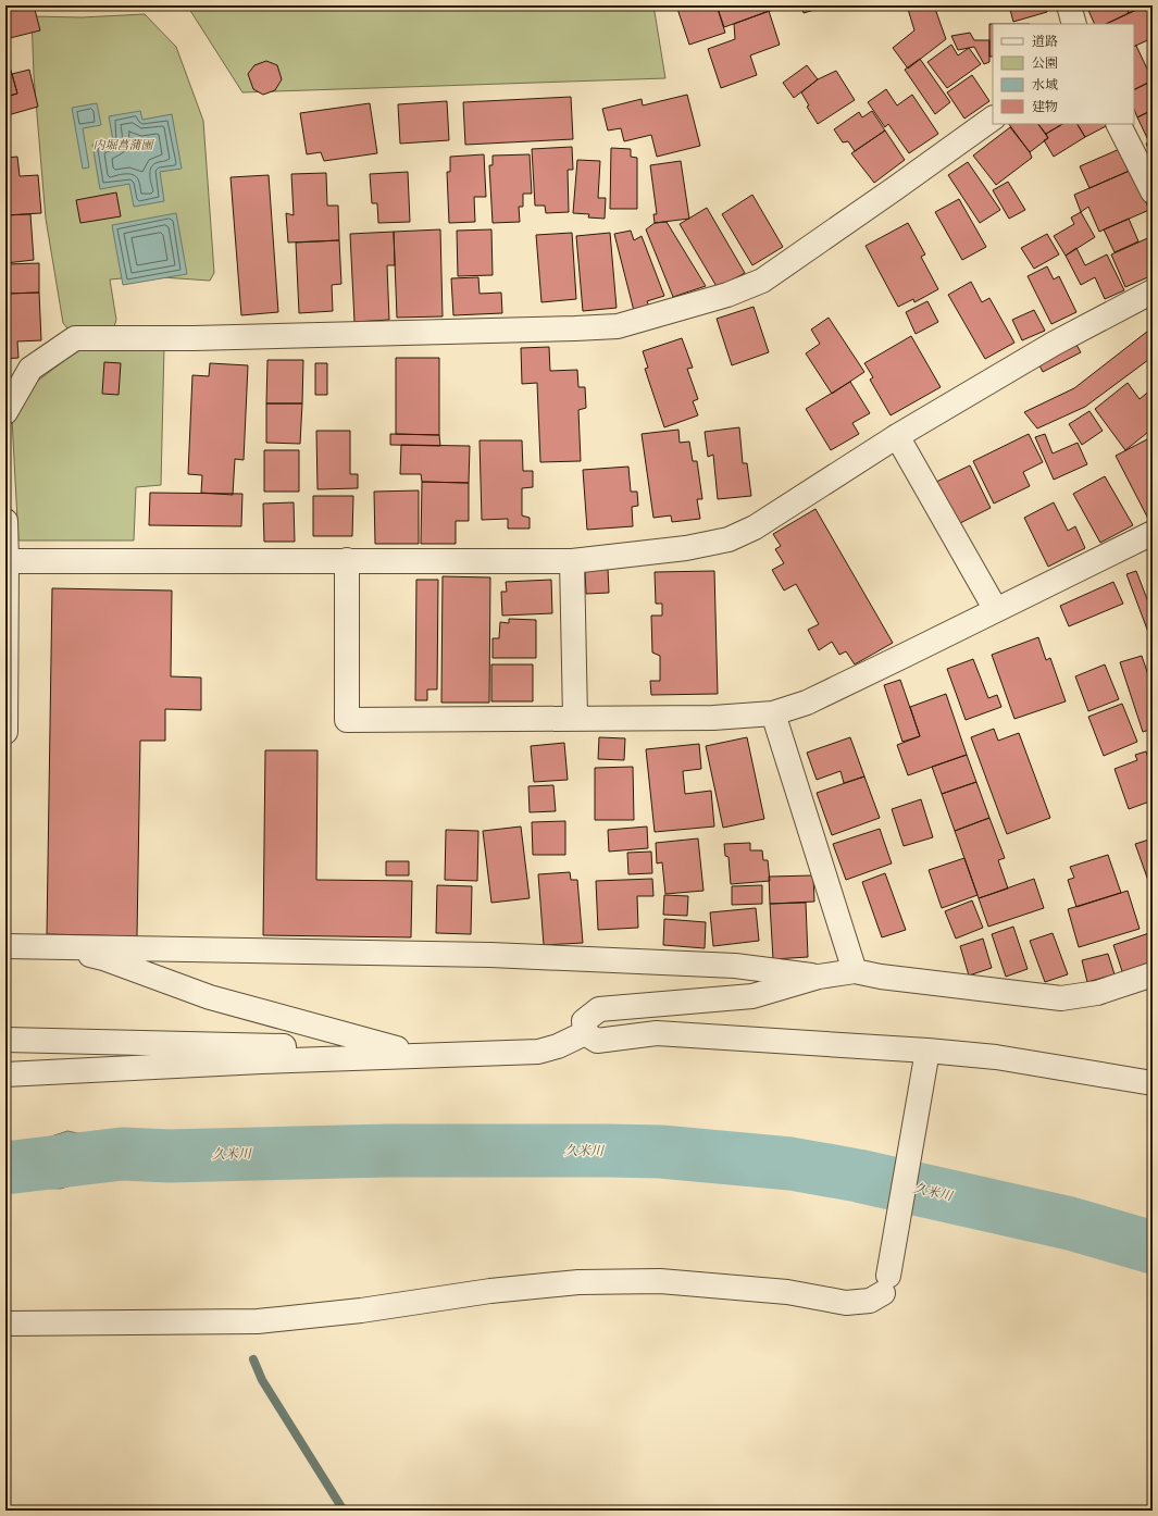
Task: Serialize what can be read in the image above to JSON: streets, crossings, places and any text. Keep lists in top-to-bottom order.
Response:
{
  "water": ["久米川"],
  "parks": ["内堀菖蒲園"],
  "legend": [
    "道路",
    "公園",
    "水域",
    "建物"
  ]
}
